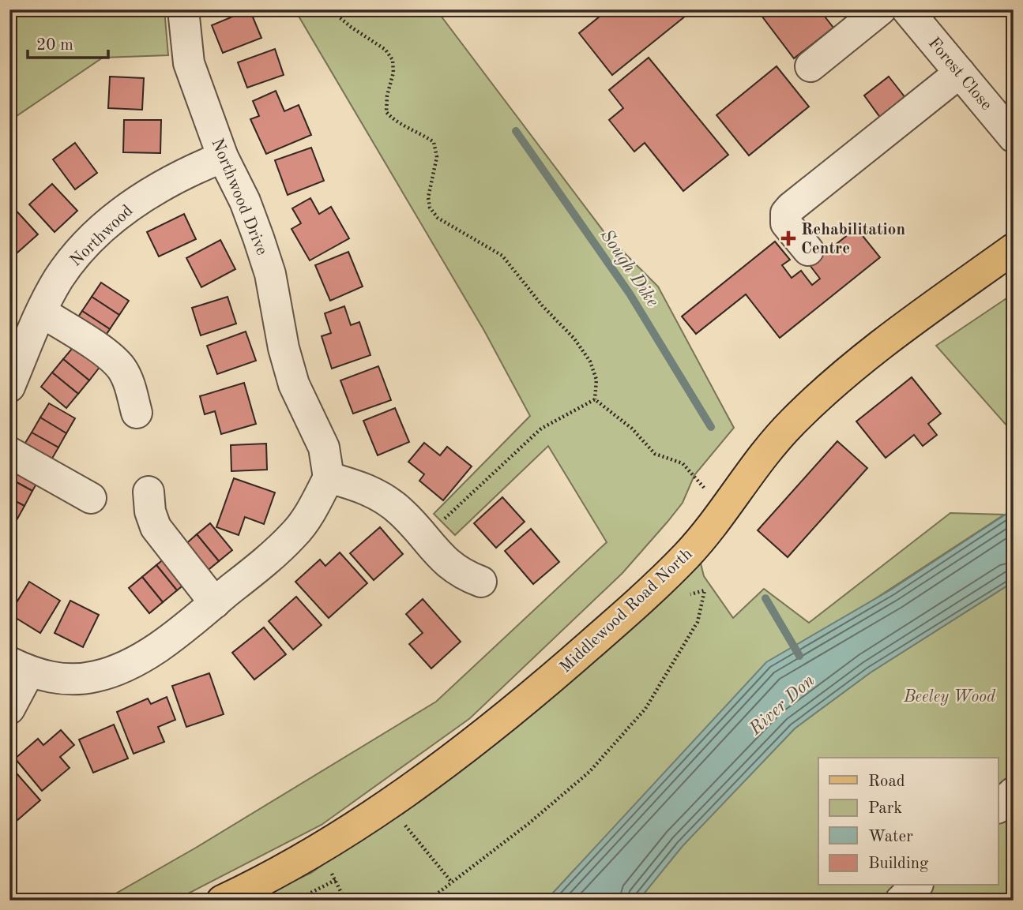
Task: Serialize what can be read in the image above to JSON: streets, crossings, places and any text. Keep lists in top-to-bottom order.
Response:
{
  "streets": {
    "main road": ["Middlewood Road North"],
    "street": ["Forest Close", "Northwood Drive", "Northwood"]
  },
  "crossings": [
    ["Northwood Drive", "Northwood"]
  ],
  "water": ["Sough Dike", "River Don"],
  "parks": ["Beeley Wood"],
  "places": {
    "health": ["Rehabilitation Centre"]
  },
  "legend": [
    "Road",
    "Park",
    "Water",
    "Building"
  ],
  "scale_bar": "20 m"
}
